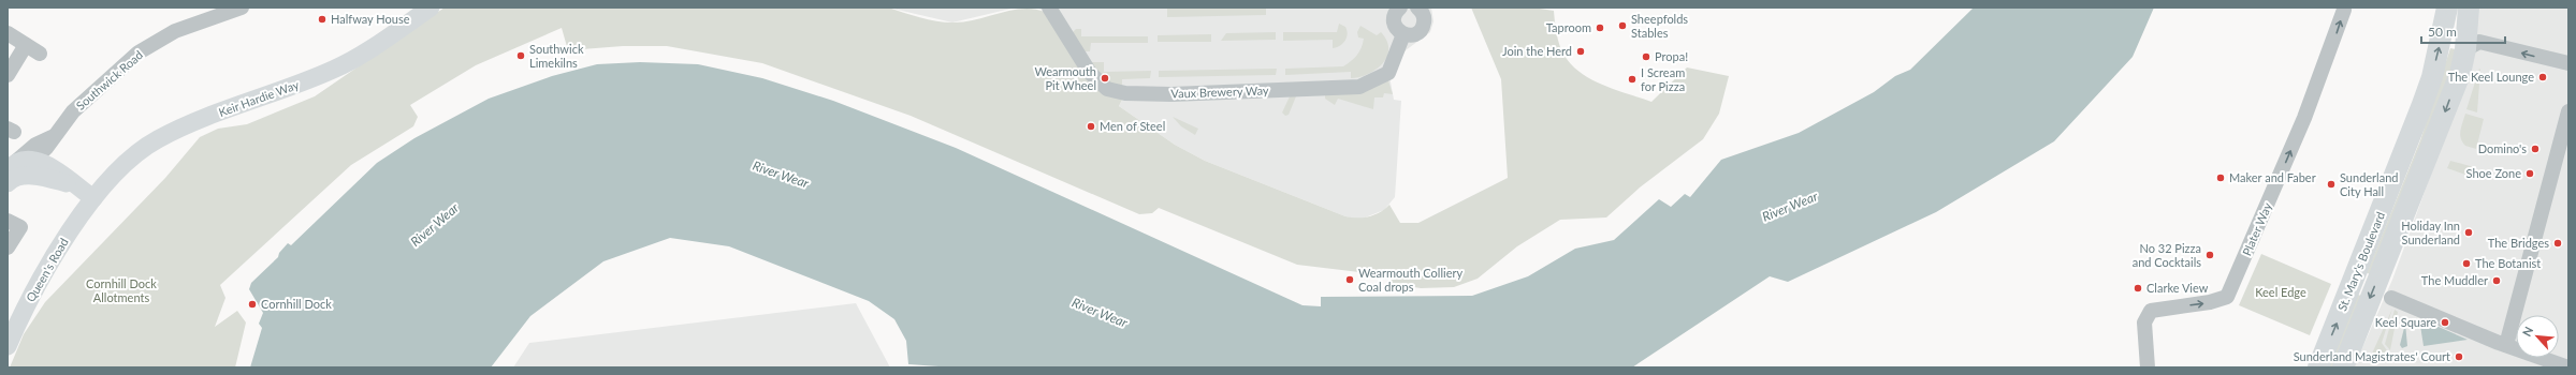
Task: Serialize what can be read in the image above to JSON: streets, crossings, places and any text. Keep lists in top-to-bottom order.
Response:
{
  "streets": {
    "highway": ["St. Mary's Boulevard"],
    "main road": ["Keir Hardie Way", "Queen's Road"],
    "street": ["Southwick Road", "Vaux Brewery Way", "Plater Way"]
  },
  "crossings": [
    ["Keir Hardie Way", "Queen's Road"]
  ],
  "one_way": ["Plater Way"],
  "water": ["River Wear"],
  "parks": ["Cornhill Dock Allotments", "Keel Edge"],
  "places": [
    "Halfway House",
    "Sheepfolds Stables",
    "Taproom",
    "Join the Herd",
    "Southwick Limekilns",
    "Propa!",
    "The Keel Lounge",
    "Wearmouth Pit Wheel",
    "I Scream for Pizza",
    "Men of Steel",
    "Domino's",
    "Shoe Zone",
    "Maker and Faber",
    "Sunderland City Hall",
    "Holiday Inn Sunderland",
    "The Bridges",
    "No 32 Pizza and Cocktails",
    "The Botanist",
    "Wearmouth Colliery Coal drops",
    "The Muddler",
    "Clarke View",
    "Cornhill Dock",
    "Keel Square",
    "Sunderland Magistrates' Court"
  ],
  "scale_bar": "50 m",
  "north": "top left"
}
